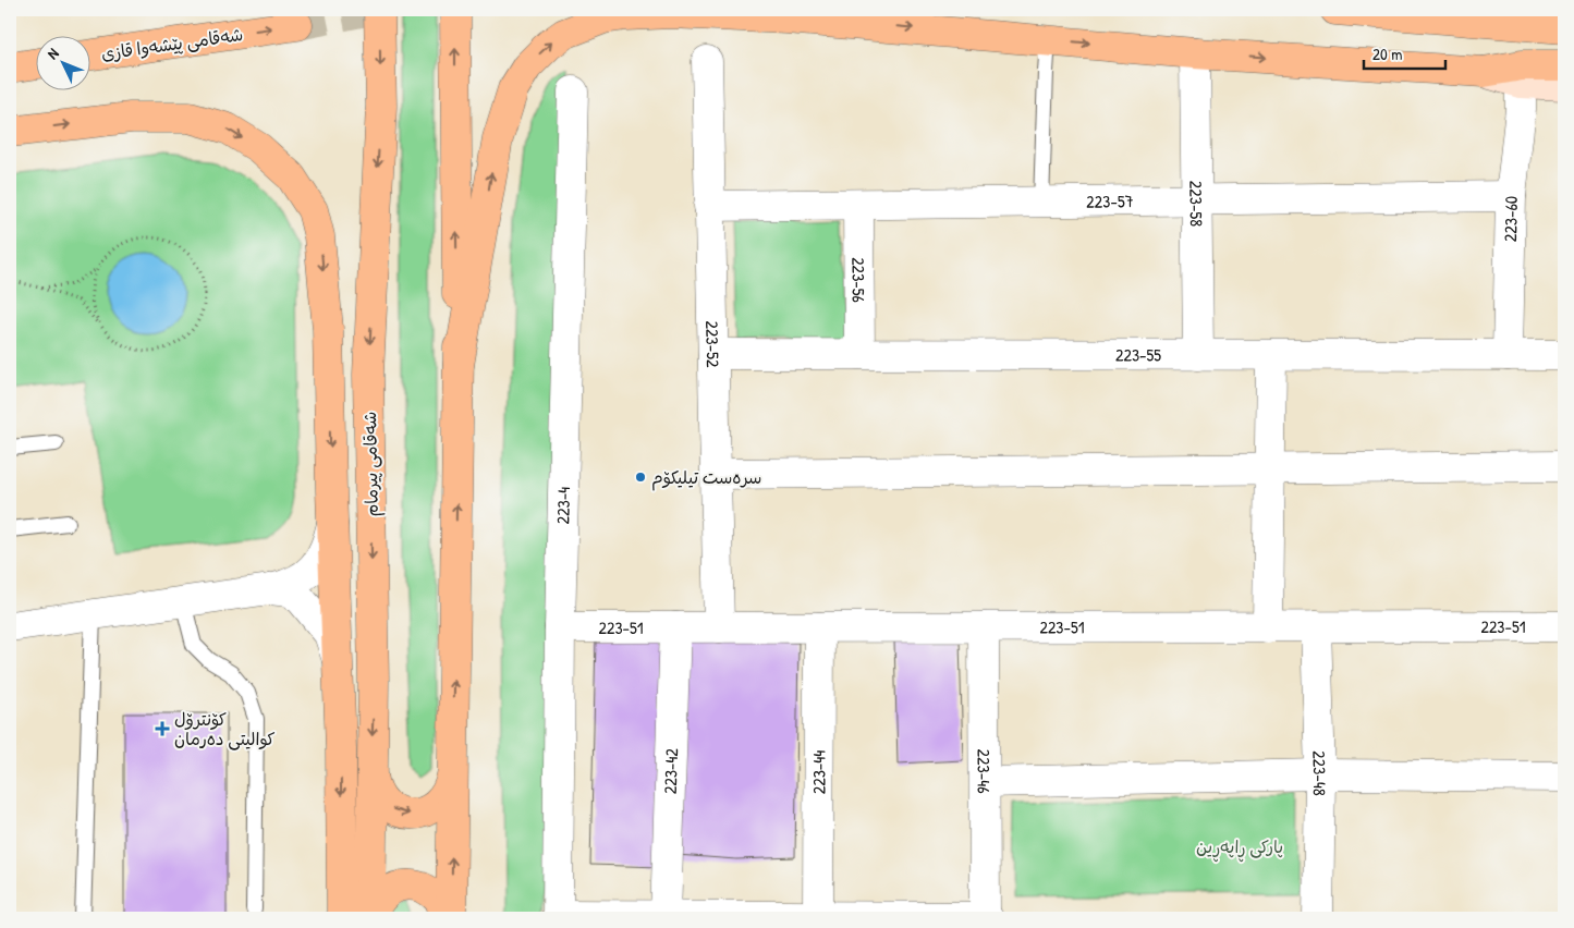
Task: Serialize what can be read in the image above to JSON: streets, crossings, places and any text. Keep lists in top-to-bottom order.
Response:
{
  "streets": {
    "highway": ["شەقامی پێشەوا قازی", "شەقامی پیرمام"],
    "street": [
      "223-57",
      "223-58",
      "223-60",
      "223-56",
      "223-52",
      "223-55",
      "223-4",
      "223-51",
      "223-42",
      "223-44",
      "223-46",
      "223-48"
    ]
  },
  "crossings": [
    ["223-57", "223-58"],
    ["223-57", "223-60"],
    ["223-57", "223-56"],
    ["223-57", "223-52"],
    ["223-58", "223-55"],
    ["223-60", "223-55"],
    ["223-56", "223-55"],
    ["223-52", "223-55"],
    ["223-52", "223-51"],
    ["223-4", "223-51"],
    ["223-51", "223-42"],
    ["223-51", "223-44"],
    ["223-51", "223-46"],
    ["223-51", "223-48"]
  ],
  "one_way": ["شەقامی پێشەوا قازی"],
  "parks": ["پارکی ڕاپەڕین"],
  "places": {
    "other": ["سره‌ست تیلیکۆم"],
    "health": ["کۆنترۆل کوالیتی دەرمان"]
  },
  "scale_bar": "20 m",
  "north": "top left"
}
